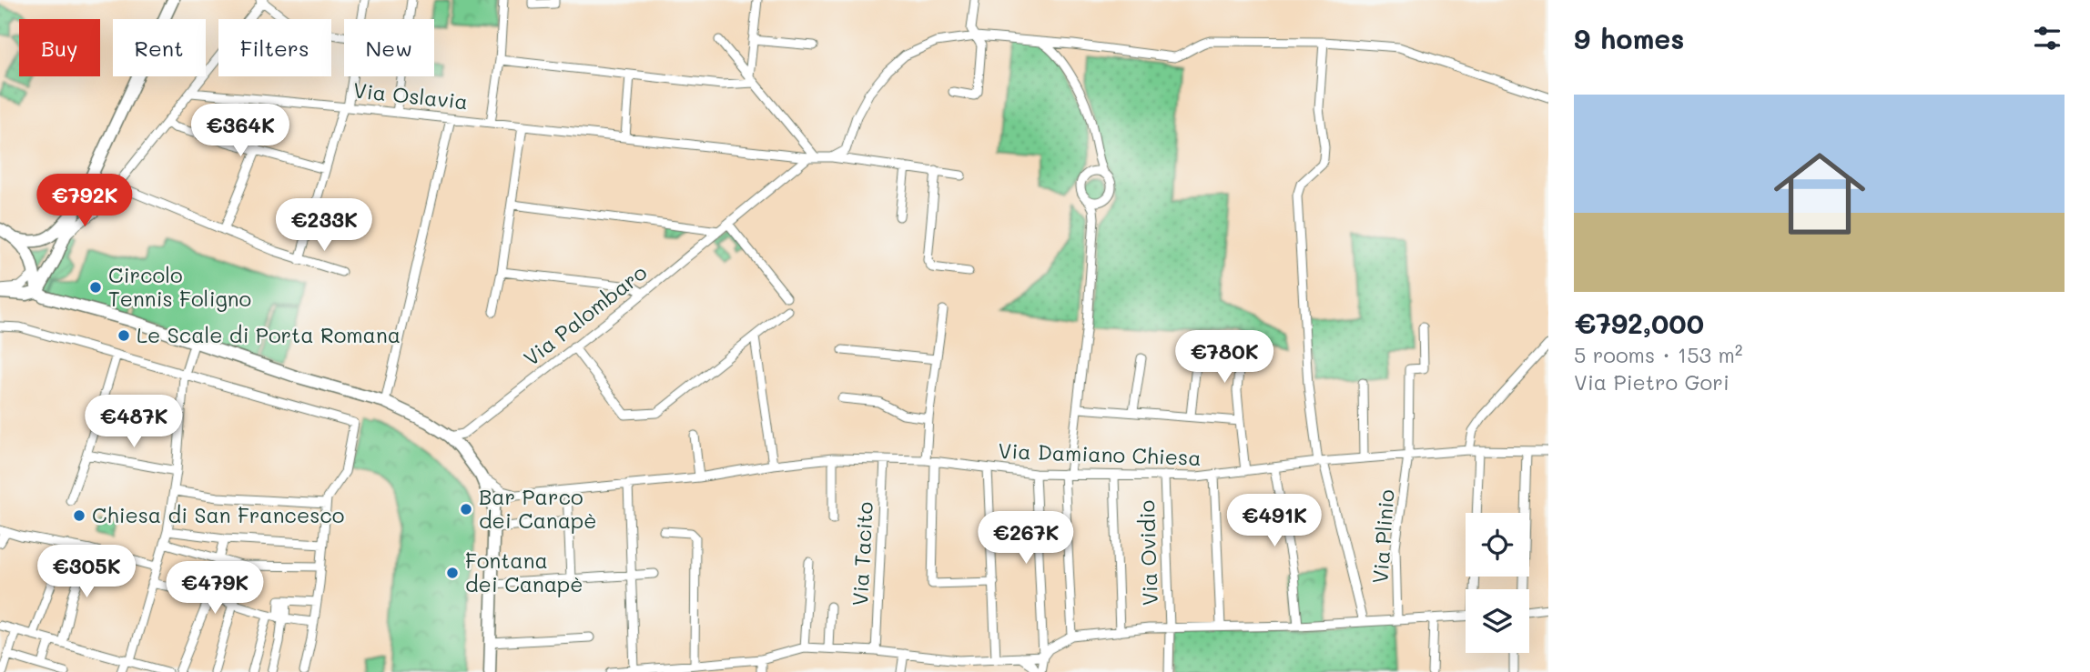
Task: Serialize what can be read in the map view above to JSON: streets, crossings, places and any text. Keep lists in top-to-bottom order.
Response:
{
  "streets": {
    "street": [
      "Via Oslavia",
      "Via Palombaro",
      "Via Damiano Chiesa",
      "Via Plinio",
      "Via Ovidio",
      "Via Tacito"
    ]
  },
  "crossings": [
    ["Via Oslavia", "Via Palombaro"],
    ["Via Damiano Chiesa", "Via Plinio"],
    ["Via Damiano Chiesa", "Via Ovidio"],
    ["Via Damiano Chiesa", "Via Tacito"]
  ],
  "places": [
    "Circolo Tennis Foligno",
    "Le Scale di Porta Romana",
    "Bar Parco dei Canapè",
    "Chiesa di San Francesco",
    "Fontana dei Canapè"
  ],
  "page": {
    "heading": "9 homes",
    "chip": [
      "Buy",
      "Rent",
      "Filters",
      "New"
    ],
    "list": [
      {
        "name": "€792,000",
        "note": "5 rooms · 153 m² · Via Pietro Gori"
      }
    ],
    "price": [
      "€364K",
      "€792K",
      "€233K",
      "€780K",
      "€487K",
      "€491K",
      "€267K",
      "€305K",
      "€479K"
    ]
  }
}
